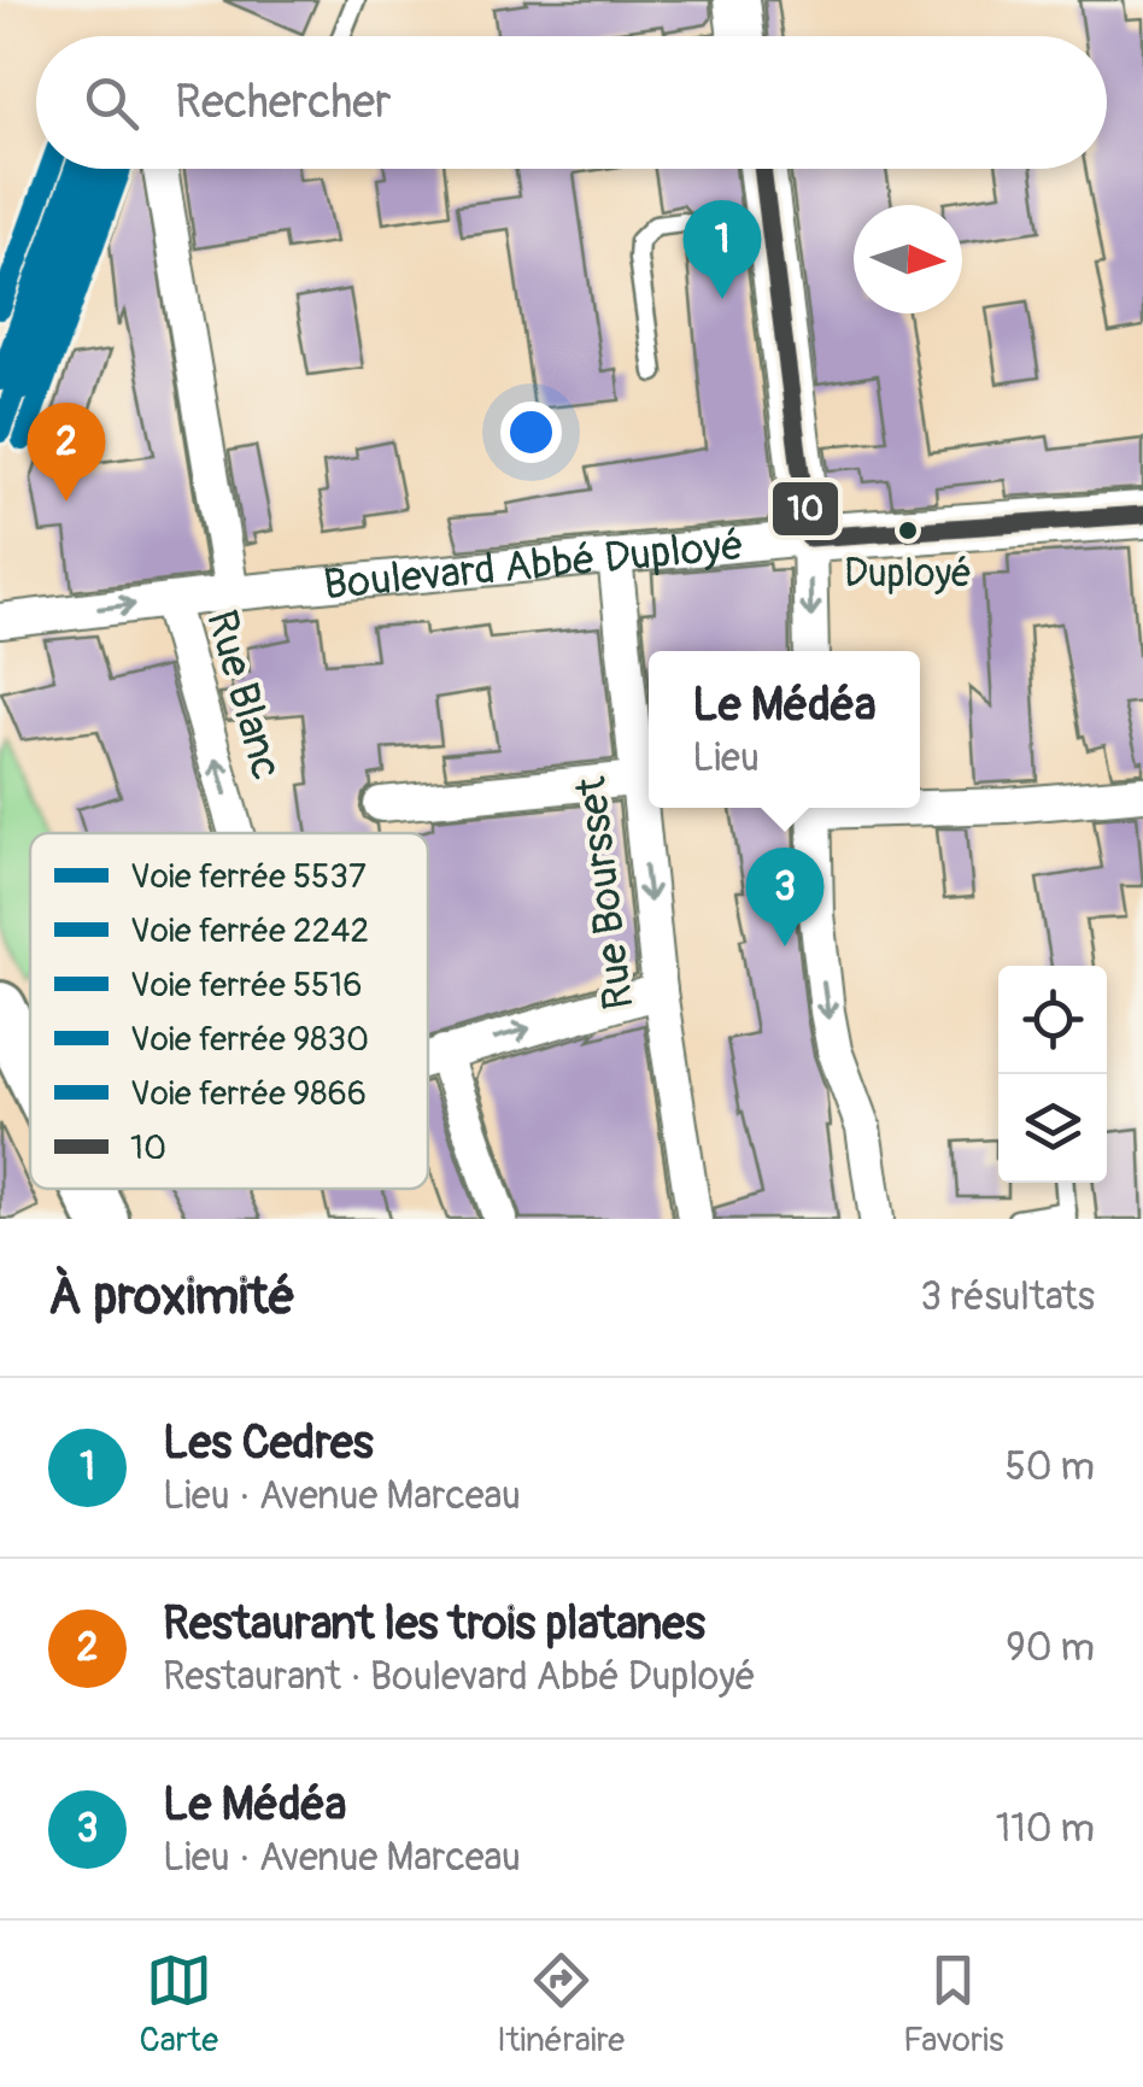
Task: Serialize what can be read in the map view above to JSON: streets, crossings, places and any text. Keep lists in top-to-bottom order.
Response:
{
  "streets": {
    "street": ["Boulevard Abbé Duployé", "Rue Blanc", "Rue Boursset"]
  },
  "crossings": [
    ["Boulevard Abbé Duployé", "Rue Blanc"],
    ["Boulevard Abbé Duployé", "Rue Boursset"]
  ],
  "one_way": ["Rue Blanc"],
  "places": ["Duployé"],
  "lines": [
    "rail line 5537",
    "rail line 2242",
    "rail line 5516",
    "rail line 9830",
    "rail line 9866",
    "transit line 10"
  ],
  "legend": [
    "Voie ferrée 5537",
    "Voie ferrée 2242",
    "Voie ferrée 5516",
    "Voie ferrée 9830",
    "Voie ferrée 9866",
    "10"
  ],
  "north": "right",
  "page": {
    "search": "Rechercher",
    "pins": ["1", "2", "3"],
    "popup": ["Le Médéa", "Lieu"],
    "heading": ["À proximité", "3 résultats"],
    "list": [
      {
        "mark": "1",
        "name": "Les Cedres",
        "note": "Lieu · Avenue Marceau",
        "value": "50 m"
      },
      {
        "mark": "2",
        "name": "Restaurant les trois platanes",
        "note": "Restaurant · Boulevard Abbé Duployé",
        "value": "90 m"
      },
      {
        "mark": "3",
        "name": "Le Médéa",
        "note": "Lieu · Avenue Marceau",
        "value": "110 m"
      }
    ],
    "nav": ["Carte", "Itinéraire", "Favoris"]
  }
}
